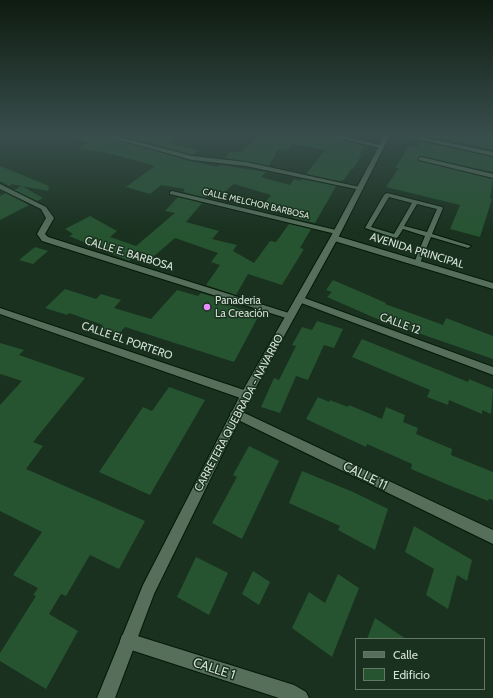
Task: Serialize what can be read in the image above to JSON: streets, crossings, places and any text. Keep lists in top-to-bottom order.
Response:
{
  "streets": {
    "street": [
      "CALLE MELCHOR BARBOSA",
      "AVENIDA PRINCIPAL",
      "CALLE E. BARBOSA",
      "CALLE 12",
      "CALLE EL PORTERO",
      "CARRETERA QUEBRADA - NAVARRO",
      "CALLE 11",
      "CALLE 1"
    ]
  },
  "crossings": [
    ["CALLE MELCHOR BARBOSA", "AVENIDA PRINCIPAL"],
    ["CALLE MELCHOR BARBOSA", "CARRETERA QUEBRADA - NAVARRO"],
    ["AVENIDA PRINCIPAL", "CARRETERA QUEBRADA - NAVARRO"],
    ["CALLE E. BARBOSA", "CARRETERA QUEBRADA - NAVARRO"],
    ["CALLE 12", "CARRETERA QUEBRADA - NAVARRO"],
    ["CALLE EL PORTERO", "CARRETERA QUEBRADA - NAVARRO"],
    ["CARRETERA QUEBRADA - NAVARRO", "CALLE 11"],
    ["CARRETERA QUEBRADA - NAVARRO", "CALLE 1"]
  ],
  "places": ["Panaderia La Creación"],
  "legend": ["Calle", "Edificio"]
}
